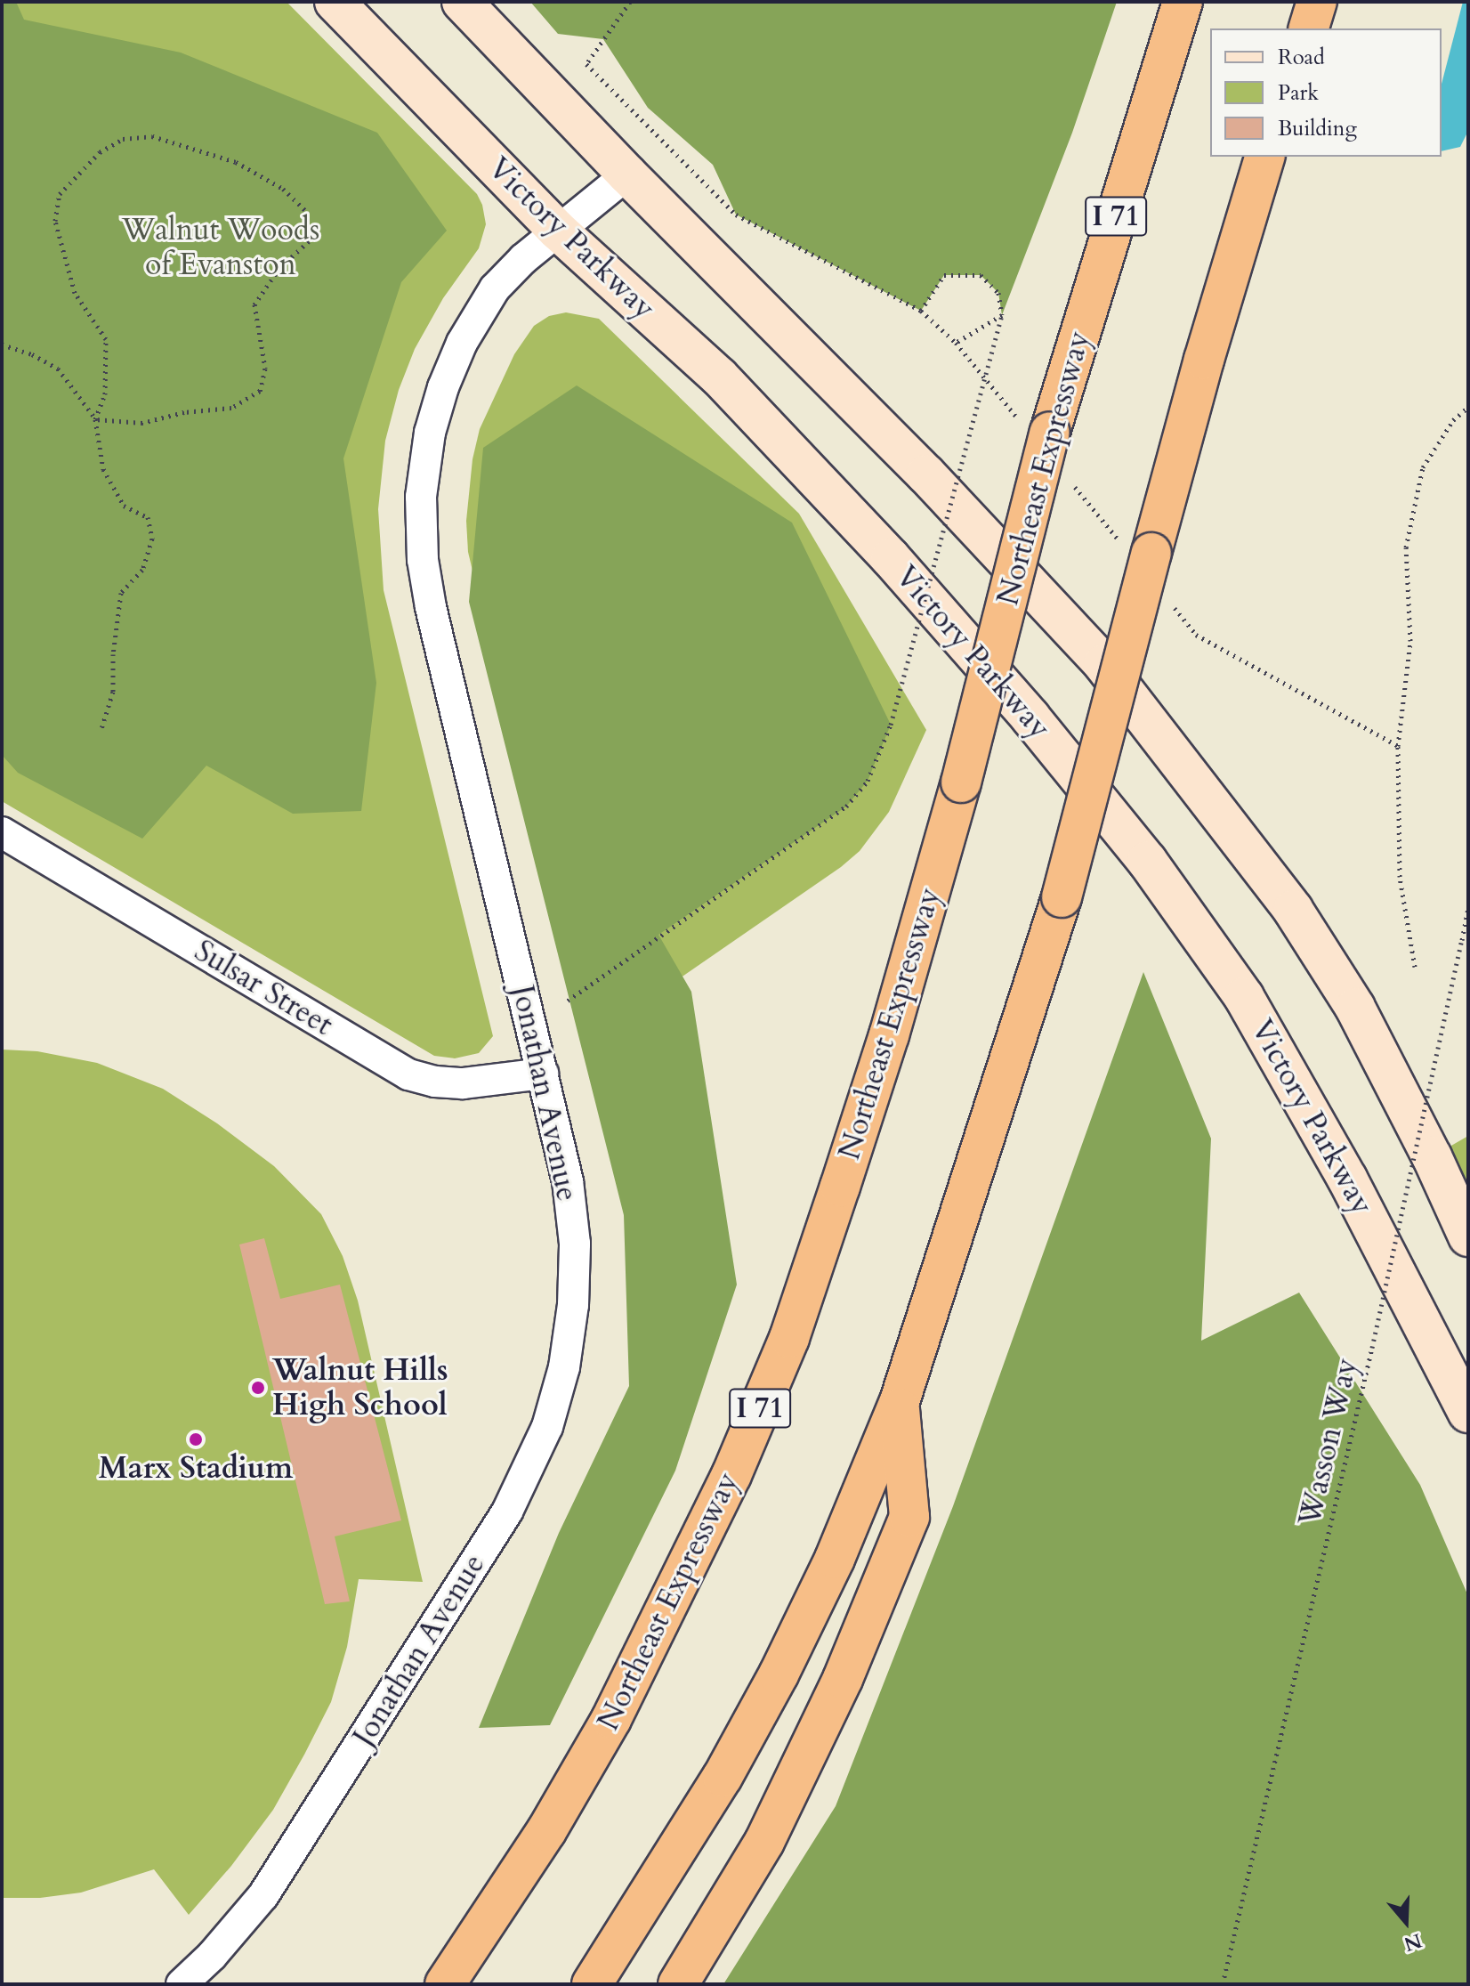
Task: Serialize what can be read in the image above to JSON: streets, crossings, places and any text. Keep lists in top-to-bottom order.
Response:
{
  "streets": {
    "highway": ["I 71", "Northeast Expressway"],
    "street": ["Victory Parkway", "Sulsar Street", "Jonathan Avenue"],
    "path": ["Wasson Way"]
  },
  "crossings": [
    ["Victory Parkway", "Jonathan Avenue"],
    ["Sulsar Street", "Jonathan Avenue"]
  ],
  "parks": ["Walnut Woods of Evanston"],
  "places": ["Walnut Hills High School", "Marx Stadium"],
  "legend": ["Road", "Park", "Building"],
  "north": "bottom"
}
